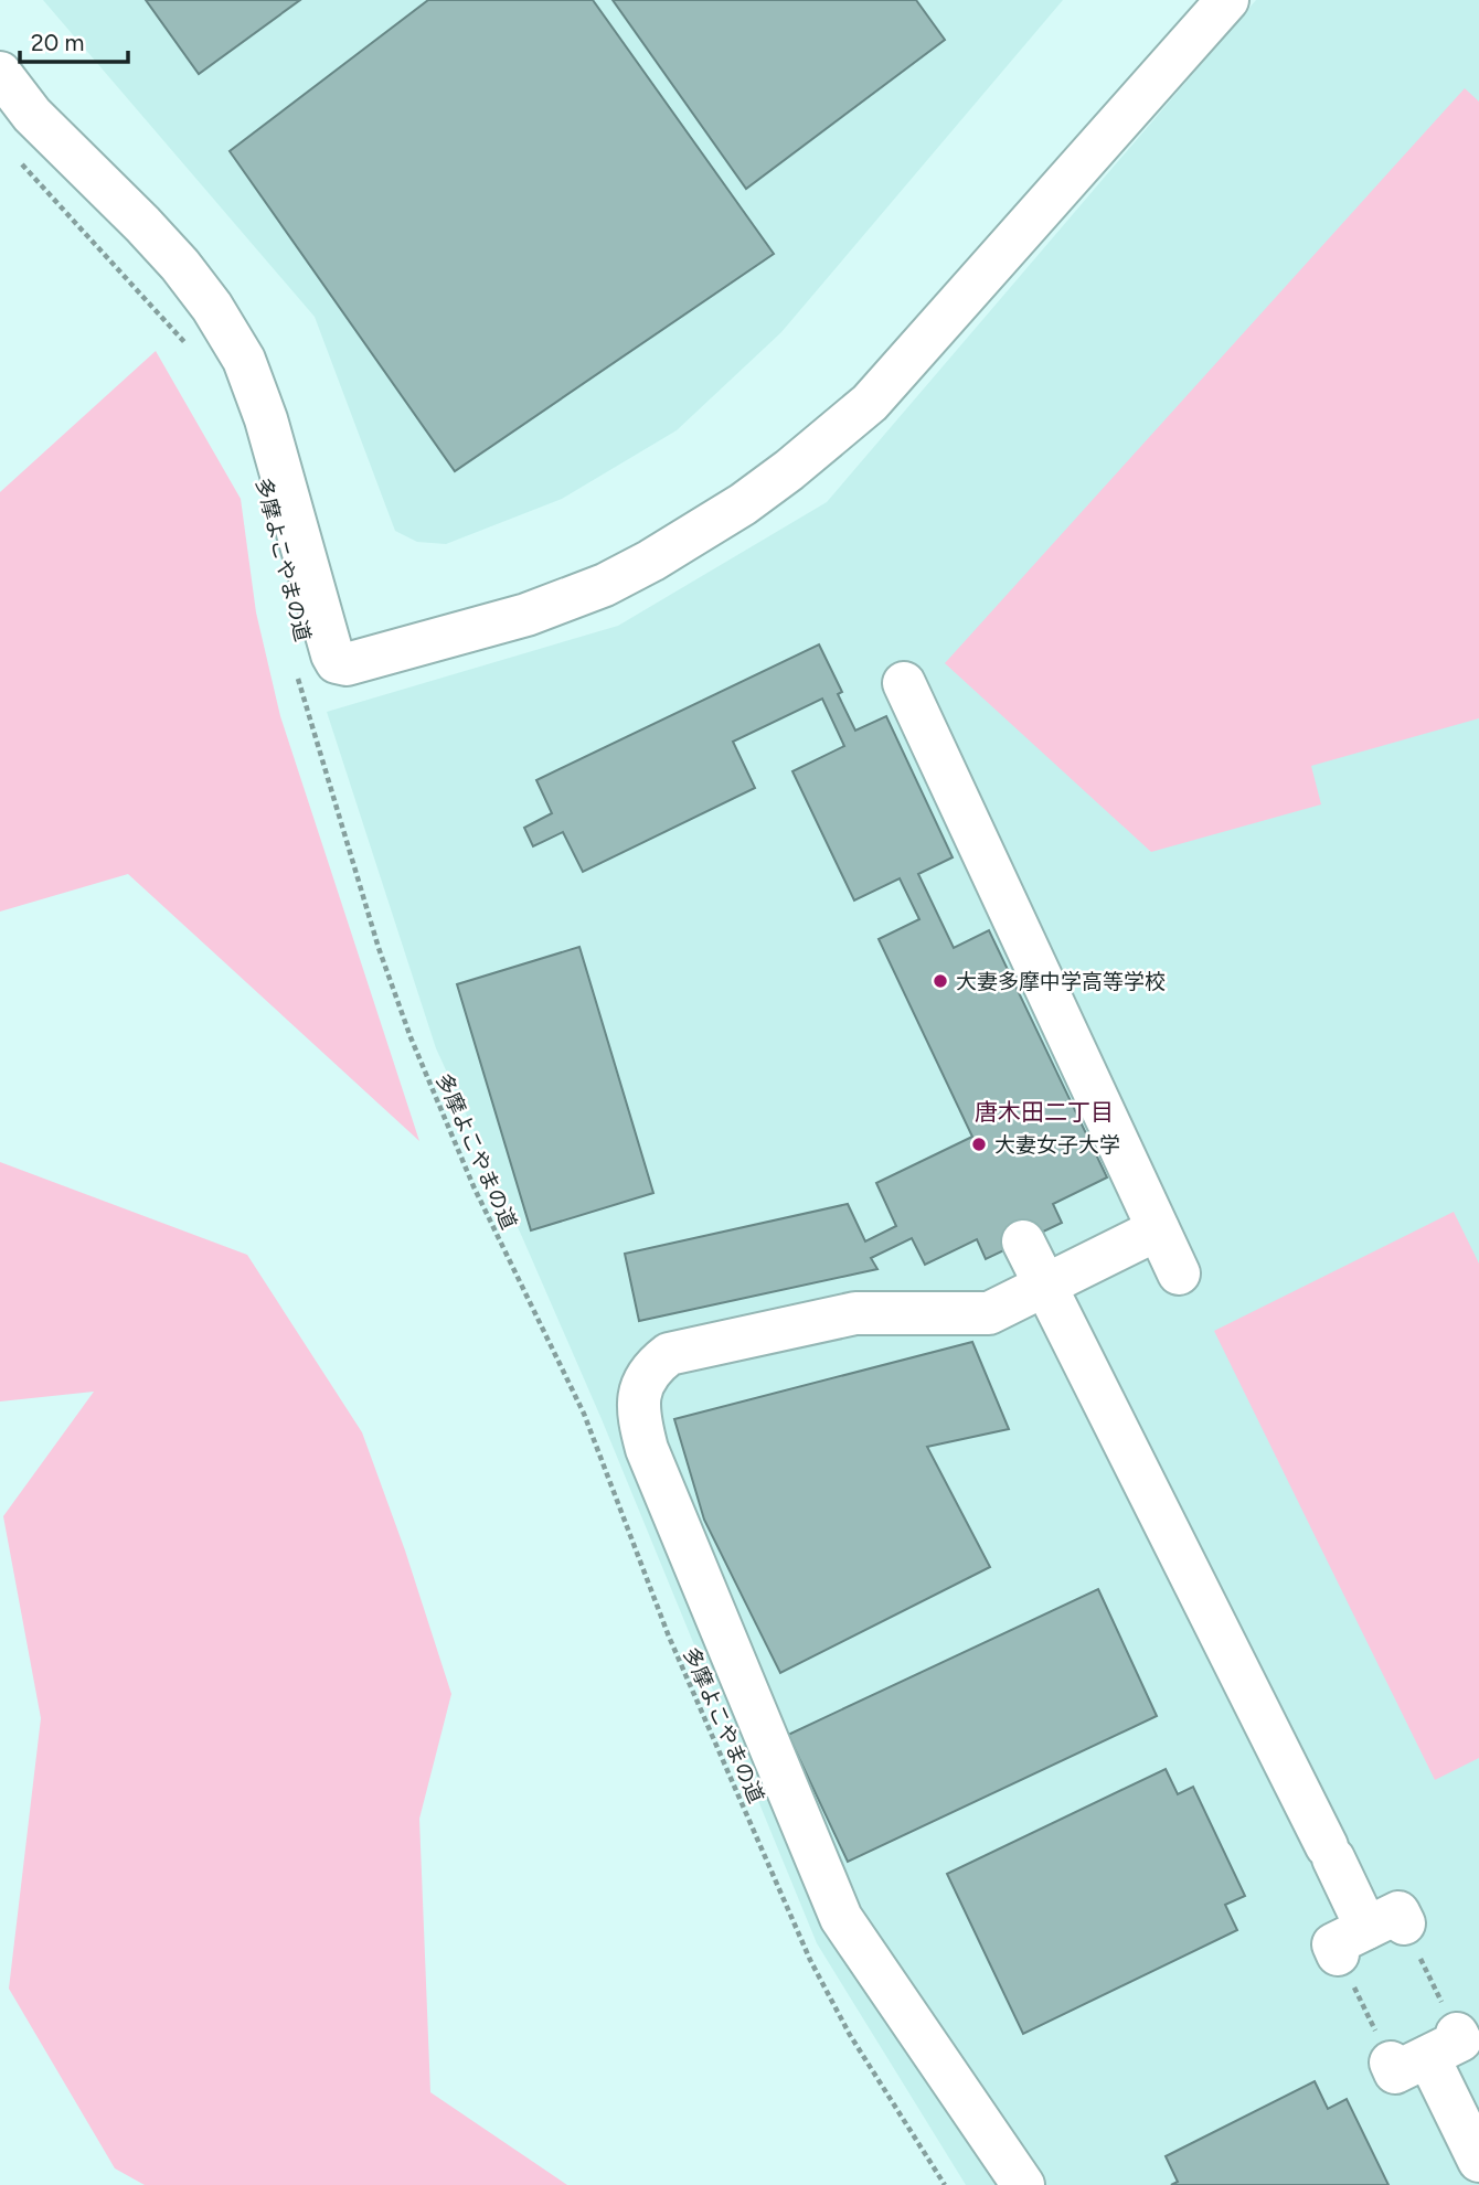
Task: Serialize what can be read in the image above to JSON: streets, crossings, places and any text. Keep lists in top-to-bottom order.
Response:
{
  "streets": {
    "path": ["多摩よこやまの道"]
  },
  "districts": ["唐木田二丁目"],
  "places": ["大妻多摩中学高等学校", "大妻女子大学"],
  "scale_bar": "20 m"
}
